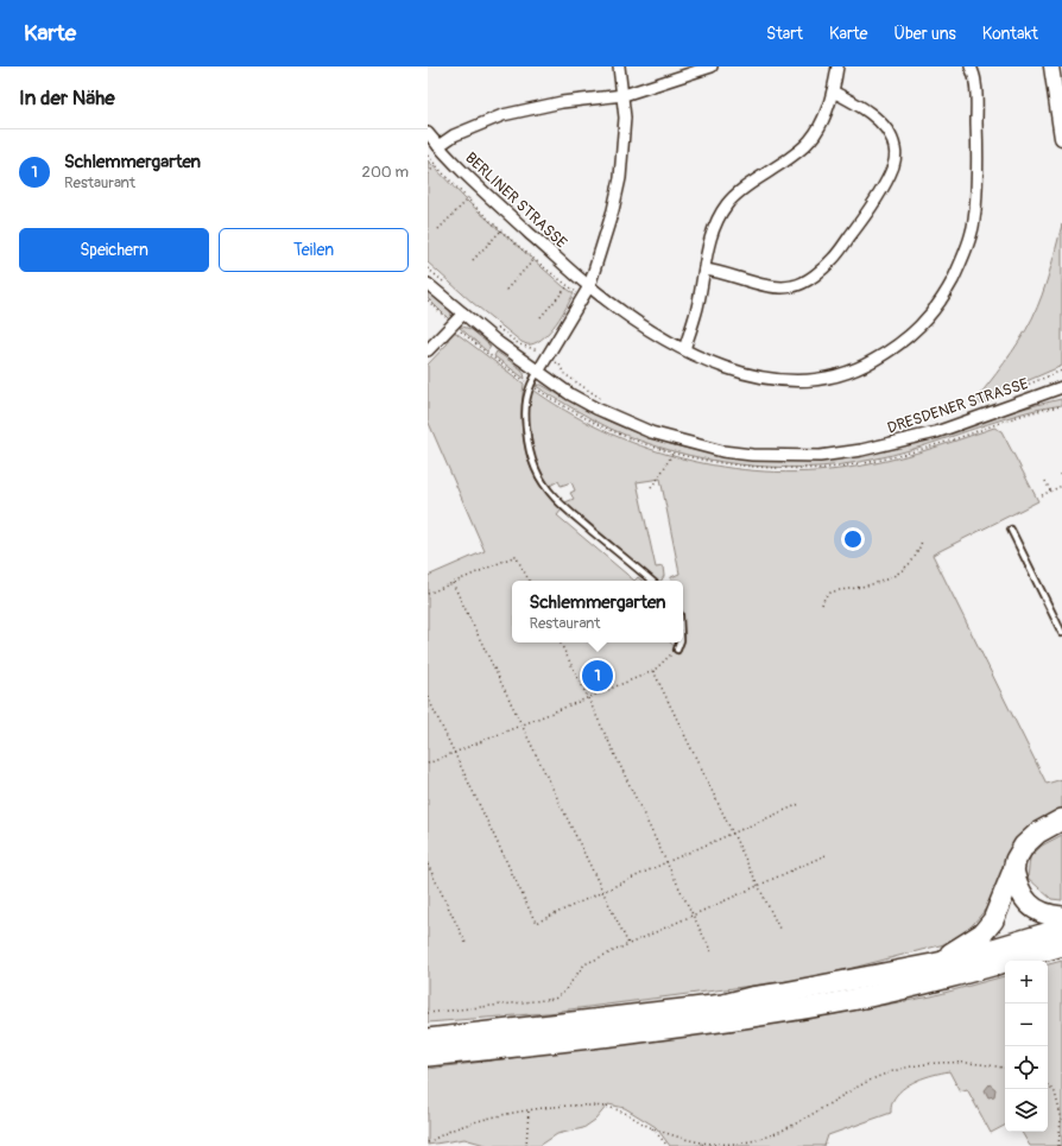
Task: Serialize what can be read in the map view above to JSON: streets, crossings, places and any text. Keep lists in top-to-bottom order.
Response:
{
  "streets": {
    "street": ["BERLINER STRASSE", "DRESDENER STRASSE"]
  },
  "page": {
    "header": "Karte",
    "nav": [
      "Start",
      "Karte",
      "Über uns",
      "Kontakt"
    ],
    "heading": "In der Nähe",
    "list": [
      {
        "mark": "1",
        "name": "Schlemmergarten",
        "note": "Restaurant",
        "value": "200 m"
      }
    ],
    "buttons": ["Speichern", "Teilen"],
    "popup": ["Schlemmergarten", "Restaurant"],
    "pins": "1",
    "map_buttons": ["+", "−"]
  }
}
